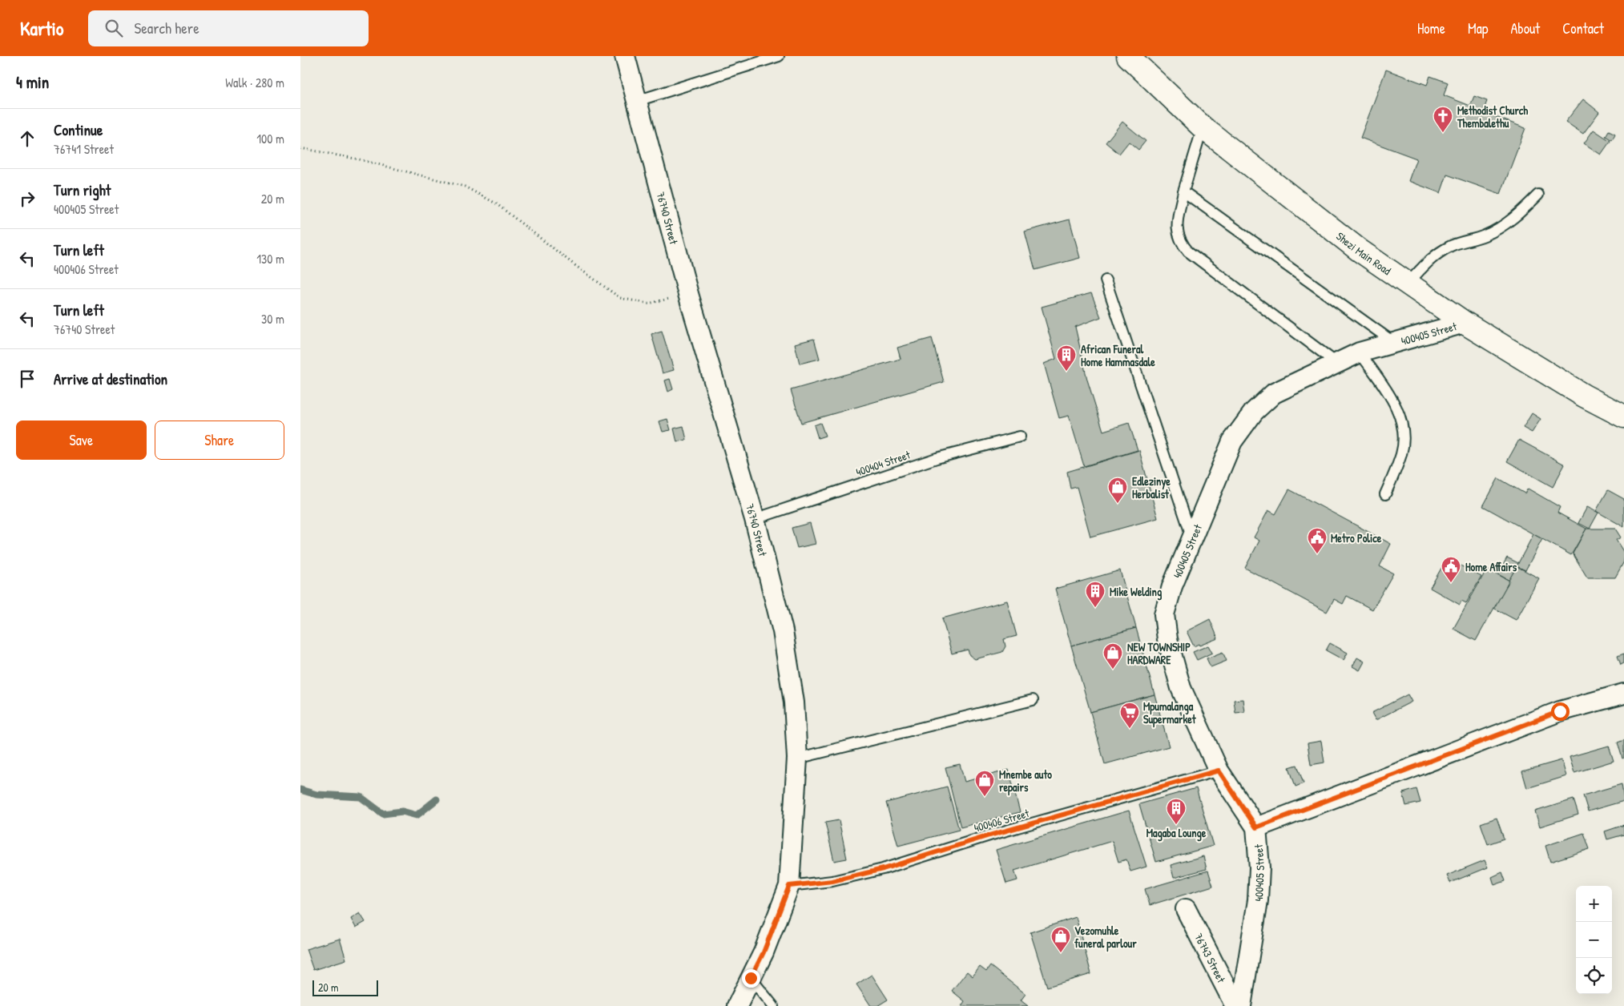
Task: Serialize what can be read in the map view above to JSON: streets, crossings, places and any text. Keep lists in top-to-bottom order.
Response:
{
  "streets": {
    "street": [
      "76740 Street",
      "Shezi Main Road",
      "400405 Street",
      "76743 Street"
    ],
    "lane": ["400404 Street", "400406 Street"]
  },
  "crossings": [
    ["76740 Street", "400404 Street"],
    ["76740 Street", "400406 Street"],
    ["Shezi Main Road", "400405 Street"],
    ["400405 Street", "400406 Street"]
  ],
  "places": {
    "church": ["Methodist Church Thembalethu"],
    "building": ["African Funeral Home Hammasdale", "Mike Welding", "Magaba Lounge"],
    "shop": [
      "Edlezinye Herbalist",
      "NEW TOWNSHIP HARDWARE",
      "Mnembe auto repairs",
      "Vezomuhle funeral parlour"
    ],
    "public building": ["Metro Police", "Home Affairs"],
    "supermarket": ["Mpumalanga Supermarket"]
  },
  "scale_bar": "20 m",
  "page": {
    "header": "Kartio",
    "search": "Search here",
    "nav": [
      "Home",
      "Map",
      "About",
      "Contact"
    ],
    "heading": ["4 min", "Walk · 280 m"],
    "list": [
      ["Continue", "76741 Street", "100 m"],
      ["Turn right", "400405 Street", "20 m"],
      ["Turn left", "400406 Street", "130 m"],
      ["Turn left", "76740 Street", "30 m"],
      "Arrive at destination"
    ],
    "buttons": ["Save", "Share"],
    "map_buttons": ["+", "−"],
    "scale": "20 m"
  }
}
